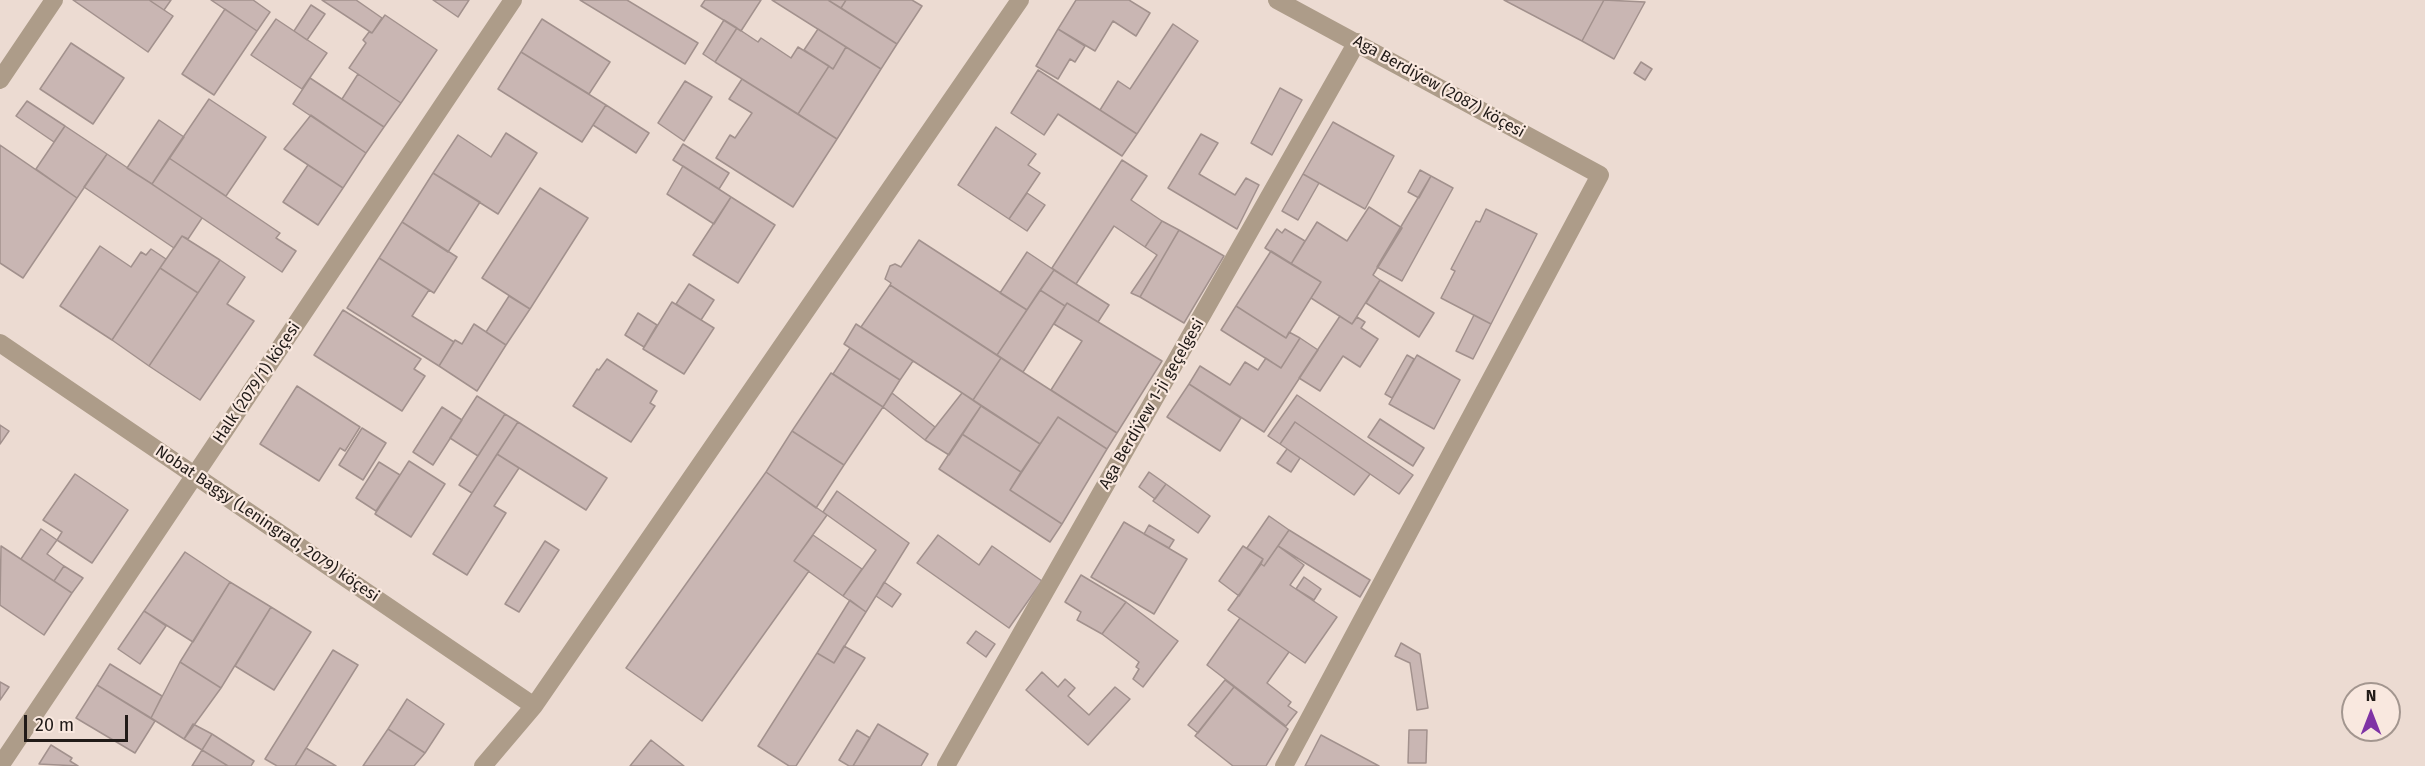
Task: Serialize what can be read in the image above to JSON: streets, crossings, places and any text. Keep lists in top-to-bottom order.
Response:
{
  "streets": {
    "street": [
      "Aga Berdiýew (2087) köçesi",
      "Halk (2079/1) köçesi",
      "Aga Berdiýew 1-ji geçelgesi",
      "Nobat Bagşy (Leningrad, 2079) köçesi"
    ]
  },
  "crossings": [
    ["Aga Berdiýew (2087) köçesi", "Aga Berdiýew 1-ji geçelgesi"],
    ["Halk (2079/1) köçesi", "Nobat Bagşy (Leningrad, 2079) köçesi"]
  ],
  "scale_bar": "20 m",
  "north": "top"
}
